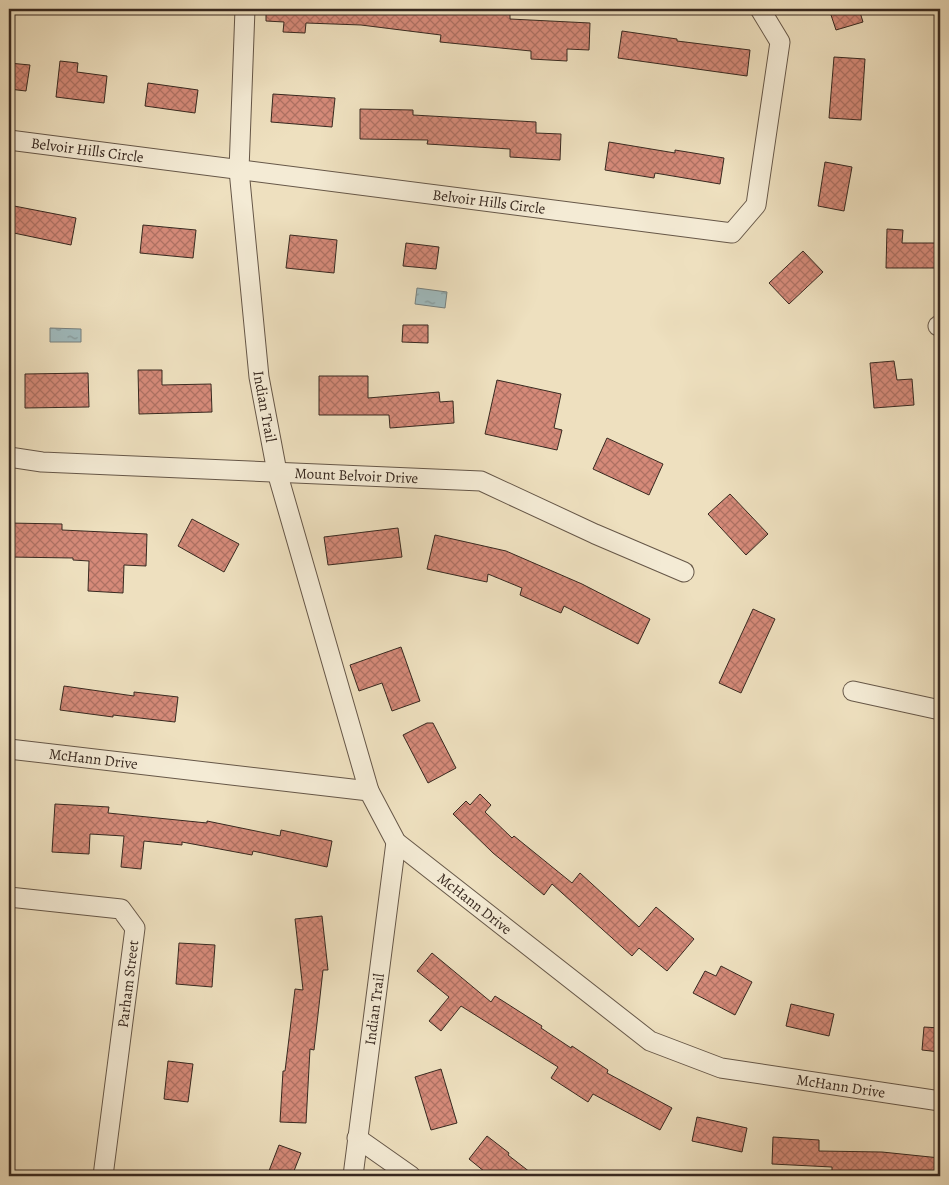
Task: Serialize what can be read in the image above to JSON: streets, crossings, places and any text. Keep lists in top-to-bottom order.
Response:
{
  "streets": {
    "street": [
      "Belvoir Hills Circle",
      "Indian Trail",
      "Mount Belvoir Drive",
      "McHann Drive",
      "Parham Street"
    ]
  },
  "crossings": [
    ["Belvoir Hills Circle", "Indian Trail"],
    ["Indian Trail", "Mount Belvoir Drive"],
    ["Indian Trail", "McHann Drive"]
  ]
}
